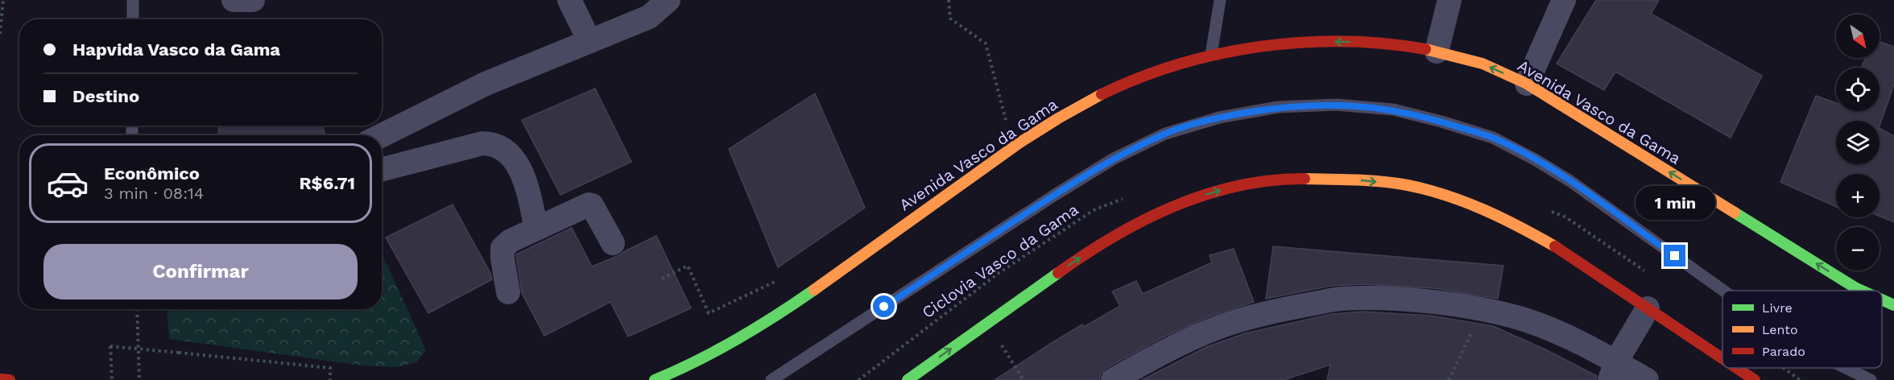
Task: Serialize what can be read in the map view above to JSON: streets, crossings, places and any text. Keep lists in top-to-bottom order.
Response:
{
  "streets": {
    "main road": ["Avenida Vasco da Gama"],
    "path": ["Ciclovia Vasco da Gama"]
  },
  "one_way": ["Avenida Vasco da Gama"],
  "legend": ["Livre", "Lento", "Parado"],
  "north": "bottom right",
  "page": {
    "map_buttons": ["+", "−"],
    "banner": ["Hapvida Vasco da Gama", "Destino"],
    "list": [
      {
        "name": "Econômico",
        "note": "3 min · 08:14",
        "value": "R$6.71"
      }
    ],
    "bubble": "1 min",
    "buttons": "Confirmar"
  }
}
